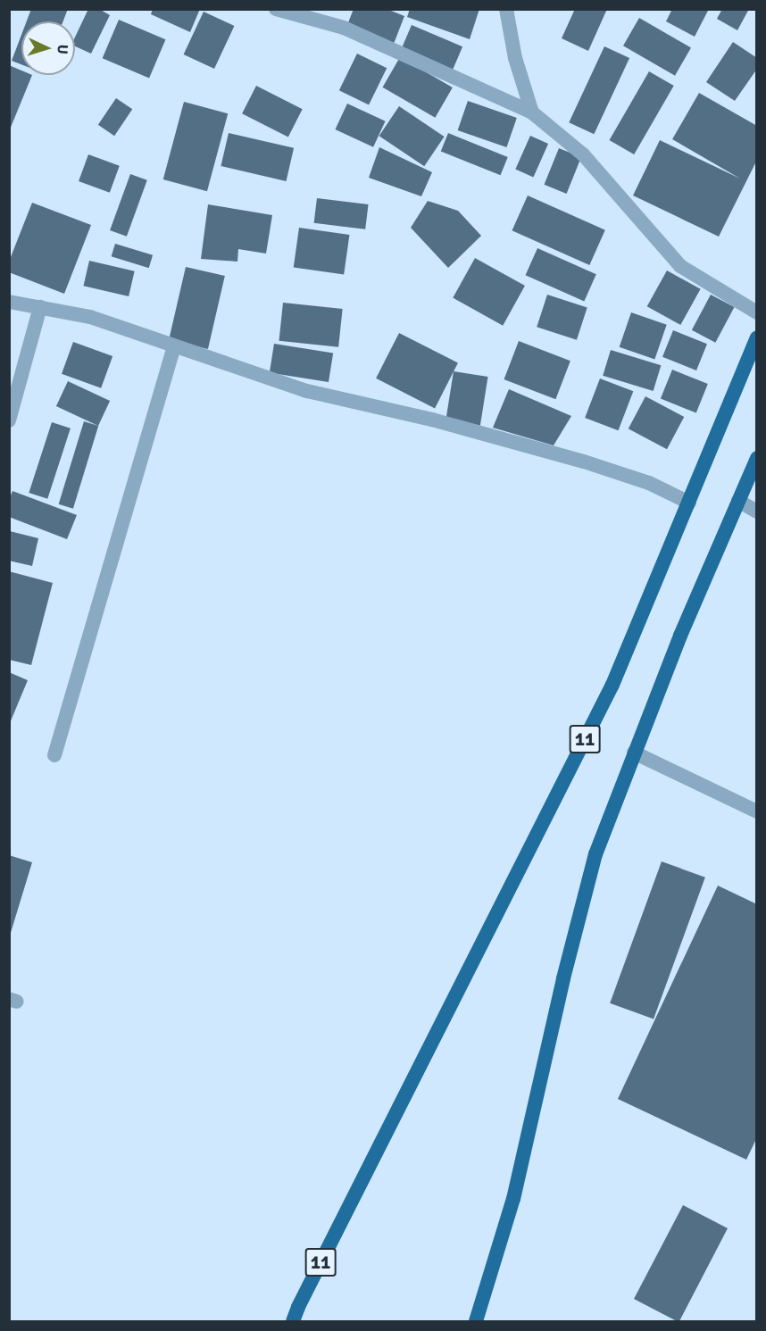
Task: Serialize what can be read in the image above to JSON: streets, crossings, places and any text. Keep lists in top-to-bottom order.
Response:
{
  "streets": {
    "highway": ["11"]
  },
  "north": "right"
}
